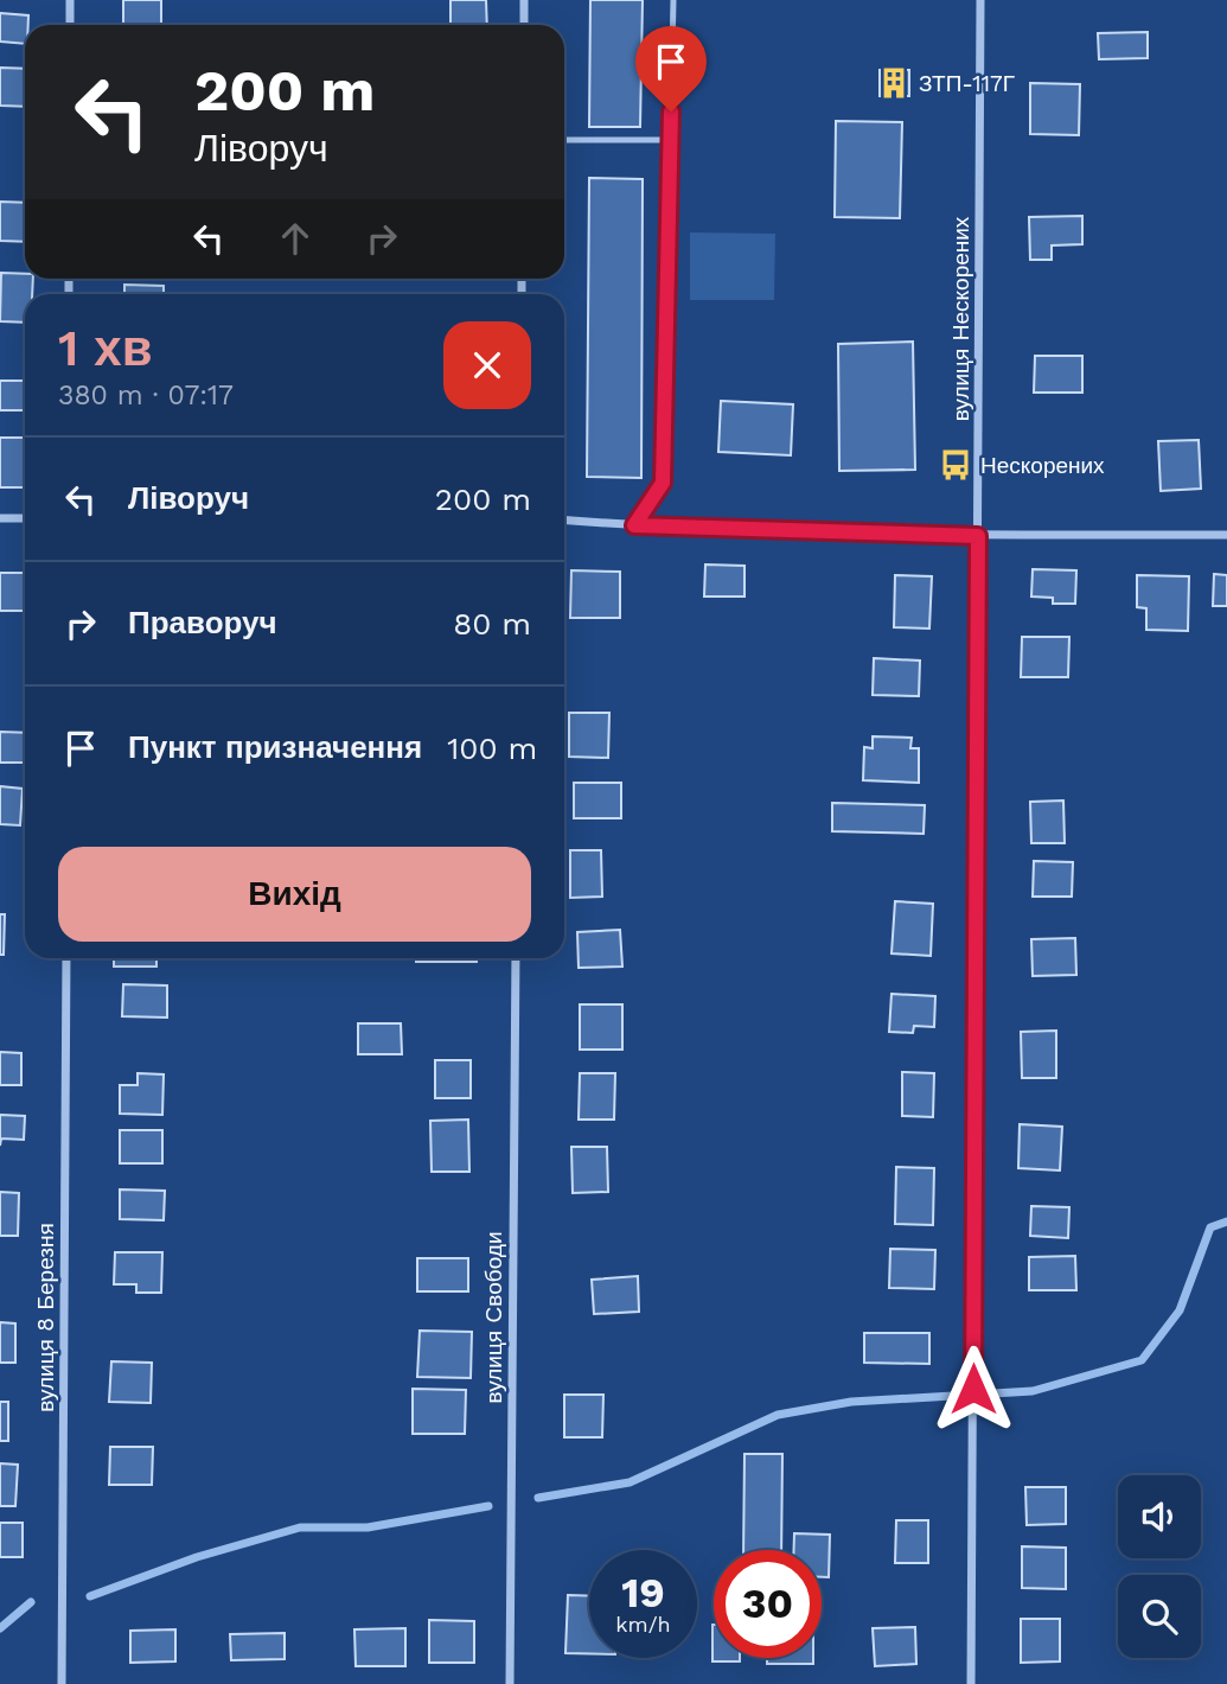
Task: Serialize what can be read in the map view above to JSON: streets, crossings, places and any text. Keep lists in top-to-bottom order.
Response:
{
  "streets": {
    "street": ["вулиця Нескорених", "вулиця 8 Березня", "вулиця Свободи"]
  },
  "places": {
    "building": ["ЗТП-117Г"],
    "bus stop": ["Нескорених"]
  },
  "page": {
    "turn": ["200 m", "Ліворуч"],
    "heading": ["1 хв", "380 m · 07:17"],
    "list": [
      {
        "name": "Ліворуч",
        "value": "200 m"
      },
      {
        "name": "Праворуч",
        "value": "80 m"
      },
      {
        "name": "Пункт призначення",
        "value": "100 m"
      }
    ],
    "buttons": "Вихід",
    "speed": "19 km/h",
    "limit": "30"
  }
}
